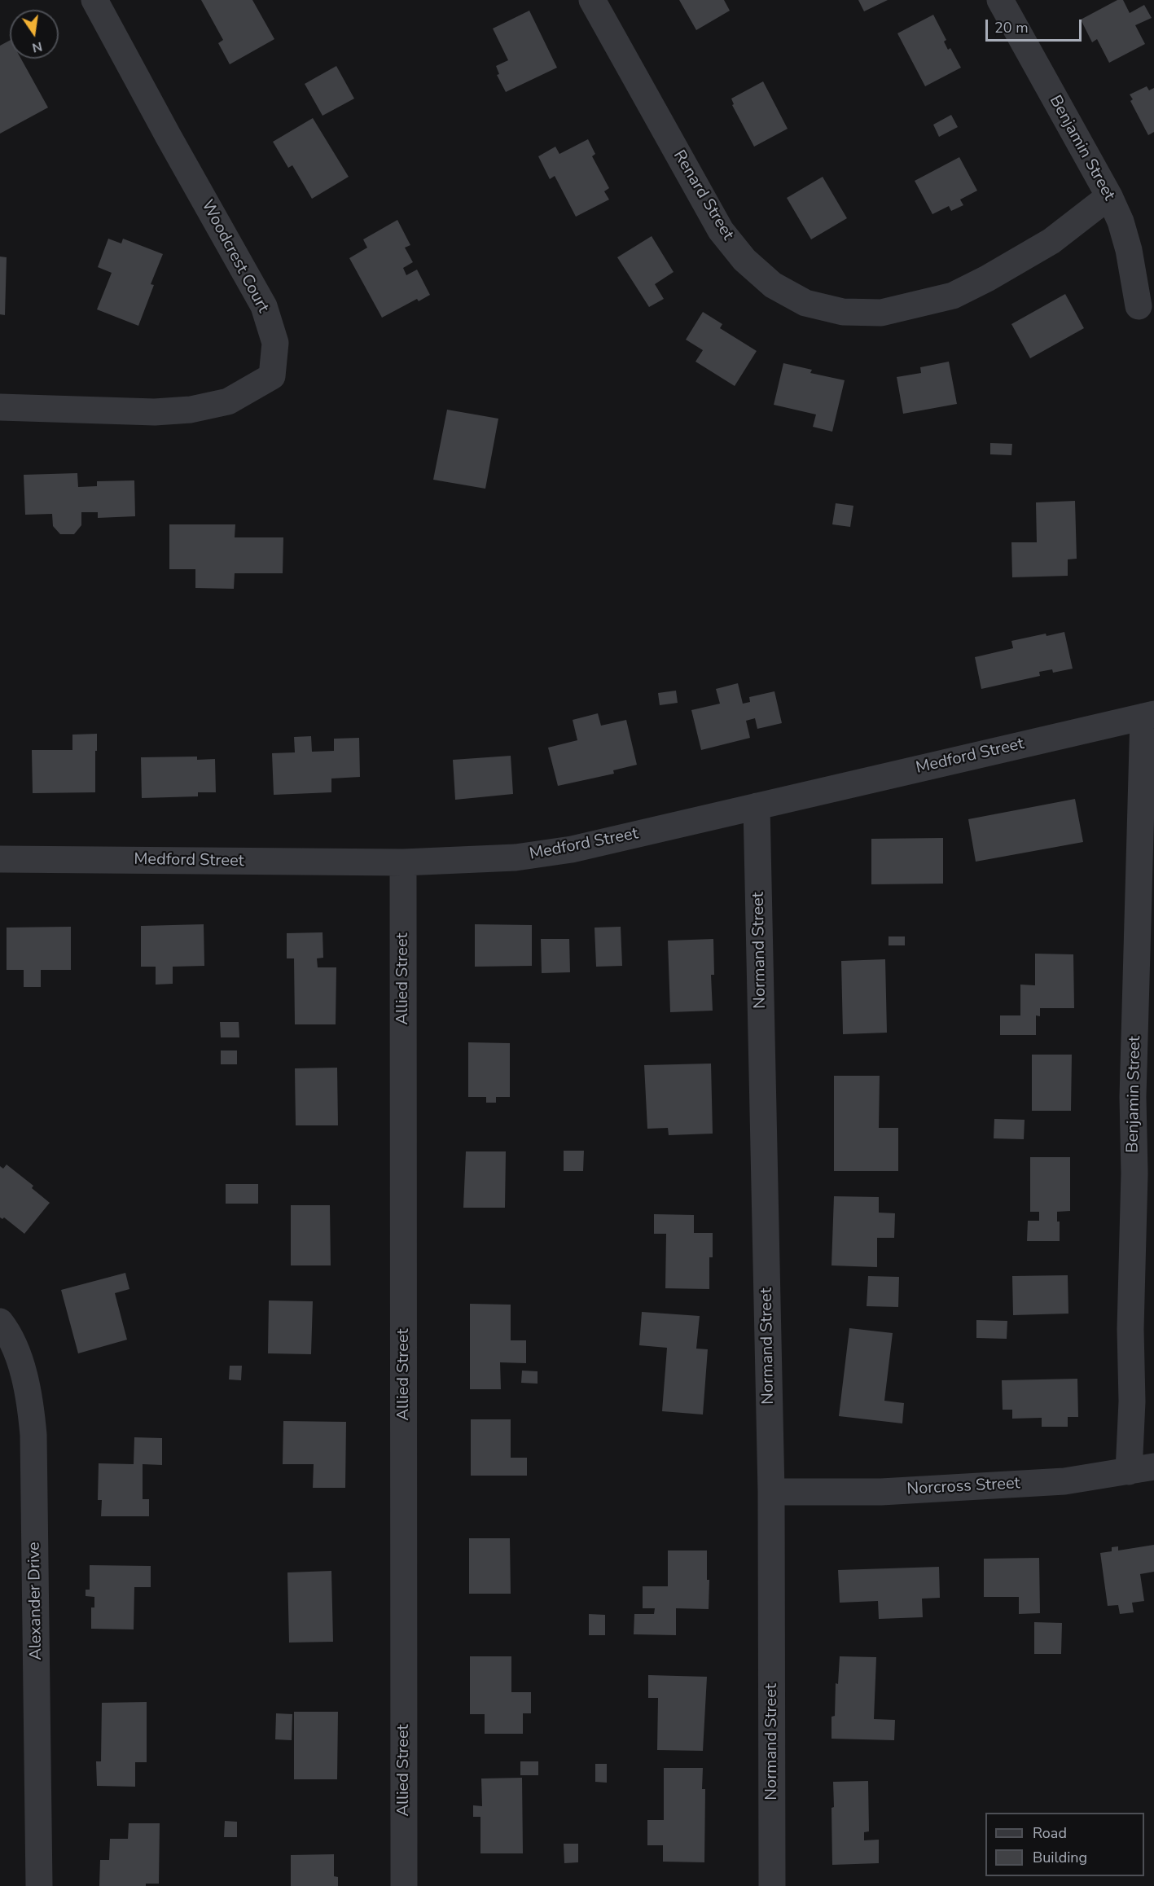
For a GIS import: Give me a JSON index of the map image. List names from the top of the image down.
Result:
{
  "streets": {
    "street": [
      "Benjamin Street",
      "Renard Street",
      "Woodcrest Court",
      "Medford Street",
      "Normand Street",
      "Allied Street",
      "Norcross Street",
      "Alexander Drive"
    ]
  },
  "crossings": [
    ["Benjamin Street", "Renard Street"],
    ["Benjamin Street", "Medford Street"],
    ["Benjamin Street", "Norcross Street"],
    ["Medford Street", "Normand Street"],
    ["Medford Street", "Allied Street"],
    ["Normand Street", "Norcross Street"]
  ],
  "legend": ["Road", "Building"],
  "scale_bar": "20 m",
  "north": "bottom"
}
